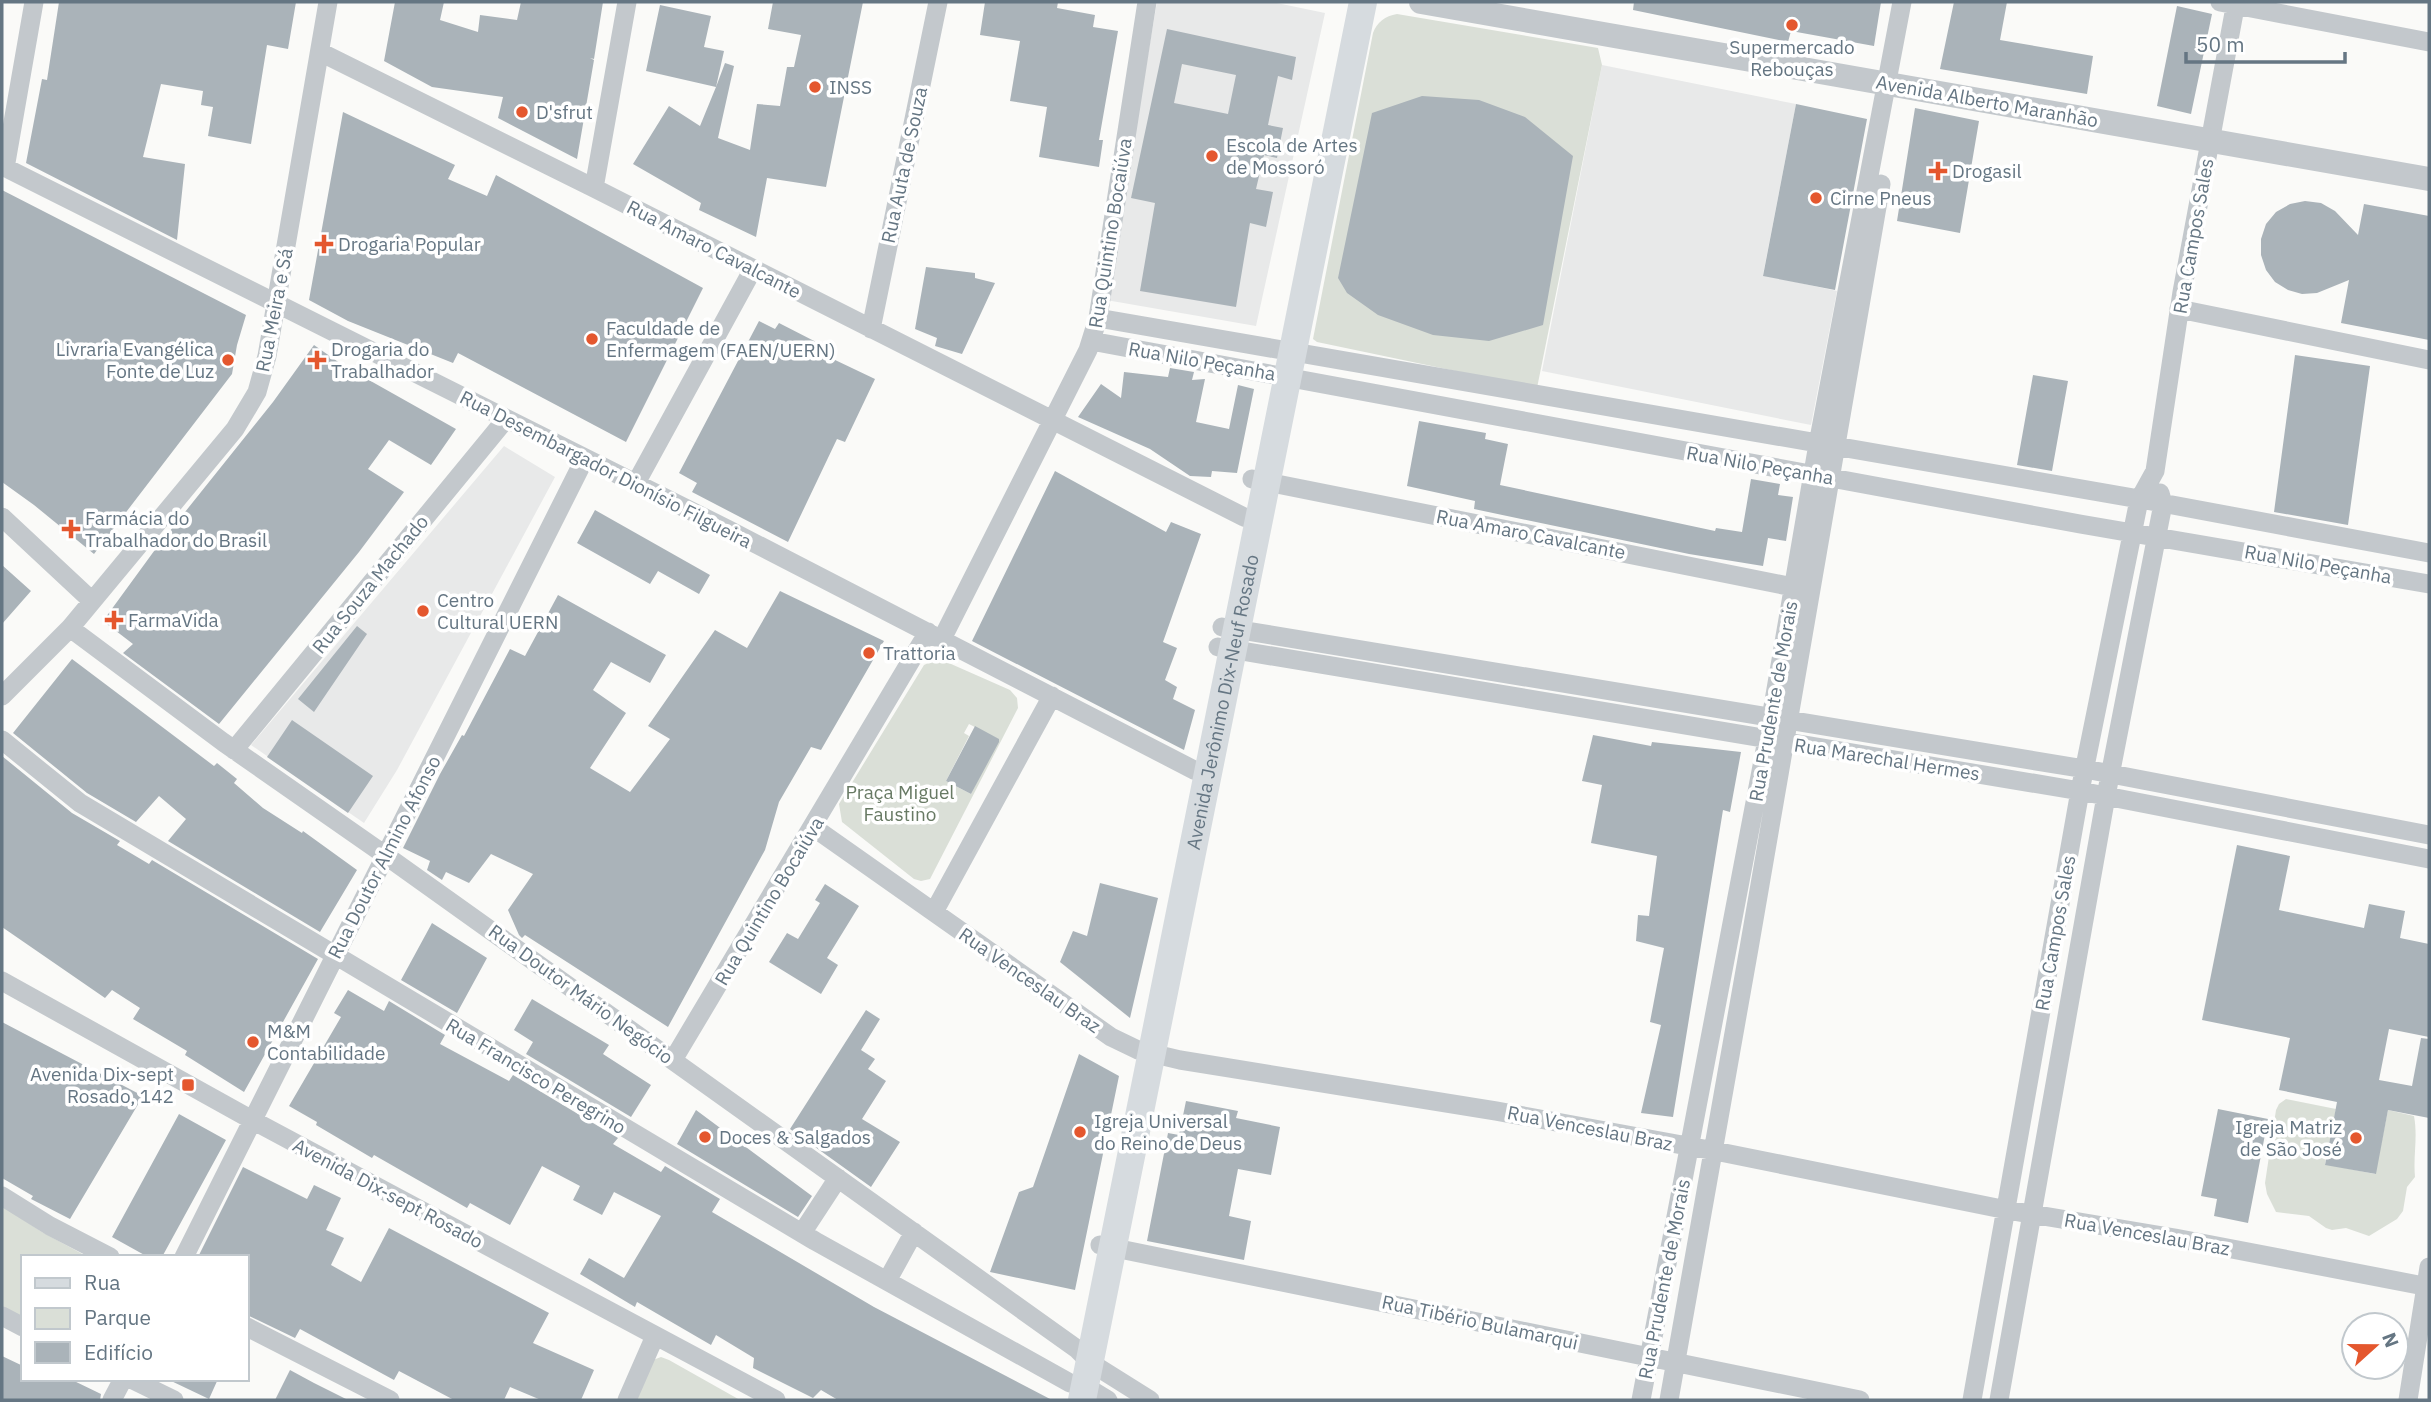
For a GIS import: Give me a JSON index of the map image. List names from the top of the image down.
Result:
{
  "streets": {
    "main road": ["Avenida Jerônimo Dix-Neuf Rosado"],
    "street": [
      "Avenida Alberto Maranhão",
      "Rua Auta de Souza",
      "Rua Quintino Bocaiúva",
      "Rua Campos Sales",
      "Rua Amaro Cavalcante",
      "Rua Meira e Sá",
      "Rua Nilo Peçanha",
      "Rua Desembargador Dionísio Filgueira",
      "Rua Souza Machado",
      "Rua Prudente de Morais",
      "Rua Marechal Hermes",
      "Rua Doutor Almino Afonso",
      "Rua Venceslau Braz",
      "Rua Doutor Mário Negócio",
      "Rua Francisco Peregrino",
      "Avenida Dix-sept Rosado",
      "Rua Tibério Bulamarqui"
    ]
  },
  "crossings": [
    ["Avenida Alberto Maranhão", "Rua Campos Sales"],
    ["Avenida Alberto Maranhão", "Rua Prudente de Morais"],
    ["Rua Auta de Souza", "Rua Amaro Cavalcante"],
    ["Rua Quintino Bocaiúva", "Rua Amaro Cavalcante"],
    ["Rua Quintino Bocaiúva", "Rua Nilo Peçanha"],
    ["Rua Quintino Bocaiúva", "Rua Desembargador Dionísio Filgueira"],
    ["Rua Quintino Bocaiúva", "Rua Venceslau Braz"],
    ["Rua Quintino Bocaiúva", "Rua Doutor Mário Negócio"],
    ["Rua Campos Sales", "Rua Nilo Peçanha"],
    ["Rua Campos Sales", "Rua Marechal Hermes"],
    ["Rua Campos Sales", "Rua Venceslau Braz"],
    ["Rua Amaro Cavalcante", "Rua Meira e Sá"],
    ["Rua Amaro Cavalcante", "Avenida Jerônimo Dix-Neuf Rosado"],
    ["Rua Amaro Cavalcante", "Rua Prudente de Morais"],
    ["Rua Meira e Sá", "Rua Desembargador Dionísio Filgueira"],
    ["Rua Meira e Sá", "Rua Doutor Mário Negócio"],
    ["Rua Nilo Peçanha", "Avenida Jerônimo Dix-Neuf Rosado"],
    ["Rua Nilo Peçanha", "Rua Prudente de Morais"],
    ["Rua Desembargador Dionísio Filgueira", "Rua Souza Machado"],
    ["Rua Desembargador Dionísio Filgueira", "Avenida Jerônimo Dix-Neuf Rosado"],
    ["Rua Desembargador Dionísio Filgueira", "Rua Doutor Almino Afonso"],
    ["Rua Souza Machado", "Rua Doutor Mário Negócio"],
    ["Avenida Jerônimo Dix-Neuf Rosado", "Rua Marechal Hermes"],
    ["Avenida Jerônimo Dix-Neuf Rosado", "Rua Venceslau Braz"],
    ["Avenida Jerônimo Dix-Neuf Rosado", "Rua Doutor Mário Negócio"],
    ["Avenida Jerônimo Dix-Neuf Rosado", "Rua Francisco Peregrino"],
    ["Avenida Jerônimo Dix-Neuf Rosado", "Rua Tibério Bulamarqui"],
    ["Rua Prudente de Morais", "Rua Marechal Hermes"],
    ["Rua Prudente de Morais", "Rua Venceslau Braz"],
    ["Rua Prudente de Morais", "Rua Tibério Bulamarqui"],
    ["Rua Doutor Almino Afonso", "Rua Doutor Mário Negócio"],
    ["Rua Doutor Almino Afonso", "Rua Francisco Peregrino"],
    ["Rua Doutor Almino Afonso", "Avenida Dix-sept Rosado"],
    ["Rua Doutor Mário Negócio", "Rua Francisco Peregrino"]
  ],
  "parks": ["Praça Miguel Faustino"],
  "places": {
    "other": [
      "Supermercado Rebouças",
      "INSS",
      "D'sfrut",
      "Escola de Artes de Mossoró",
      "Cirne Pneus",
      "Faculdade de Enfermagem (FAEN/UERN)",
      "Livraria Evangélica Fonte de Luz",
      "Centro Cultural UERN",
      "Trattoria",
      "M&M Contabilidade",
      "Igreja Universal do Reino de Deus",
      "Doces & Salgados",
      "Igreja Matriz de São José"
    ],
    "health": [
      "Drogasil",
      "Drogaria Popular",
      "Drogaria do Trabalhador",
      "Farmácia do Trabalhador do Brasil",
      "FarmaVida"
    ],
    "transit": ["Avenida Dix-sept Rosado, 142"]
  },
  "legend": ["Rua", "Parque", "Edifício"],
  "scale_bar": "50 m",
  "north": "right"
}
